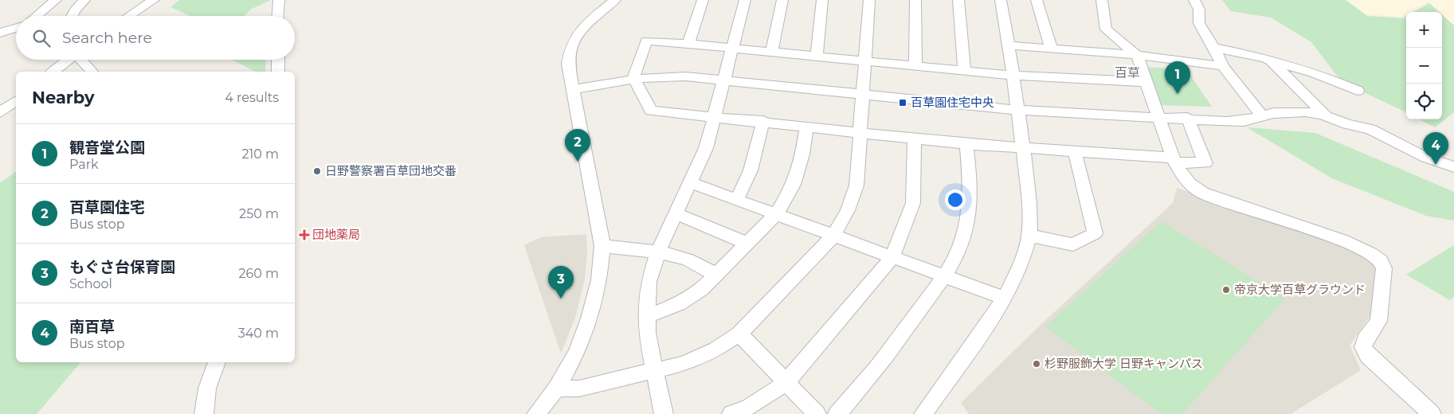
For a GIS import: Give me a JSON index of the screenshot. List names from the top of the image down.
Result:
{
  "districts": ["百草"],
  "places": {
    "transit": ["百草園住宅中央"],
    "other": ["日野警察署百草団地交番", "帝京大学百草グラウンド", "杉野服飾大学 日野キャンパス"],
    "health": ["団地薬局"]
  },
  "page": {
    "map_buttons": ["+", "−"],
    "search": "Search here",
    "pins": [
      "1",
      "2",
      "4",
      "3"
    ],
    "heading": ["Nearby", "4 results"],
    "list": [
      {
        "mark": "1",
        "name": "観音堂公園",
        "note": "Park",
        "value": "210 m"
      },
      {
        "mark": "2",
        "name": "百草園住宅",
        "note": "Bus stop",
        "value": "250 m"
      },
      {
        "mark": "3",
        "name": "もぐさ台保育園",
        "note": "School",
        "value": "260 m"
      },
      {
        "mark": "4",
        "name": "南百草",
        "note": "Bus stop",
        "value": "340 m"
      }
    ]
  }
}
